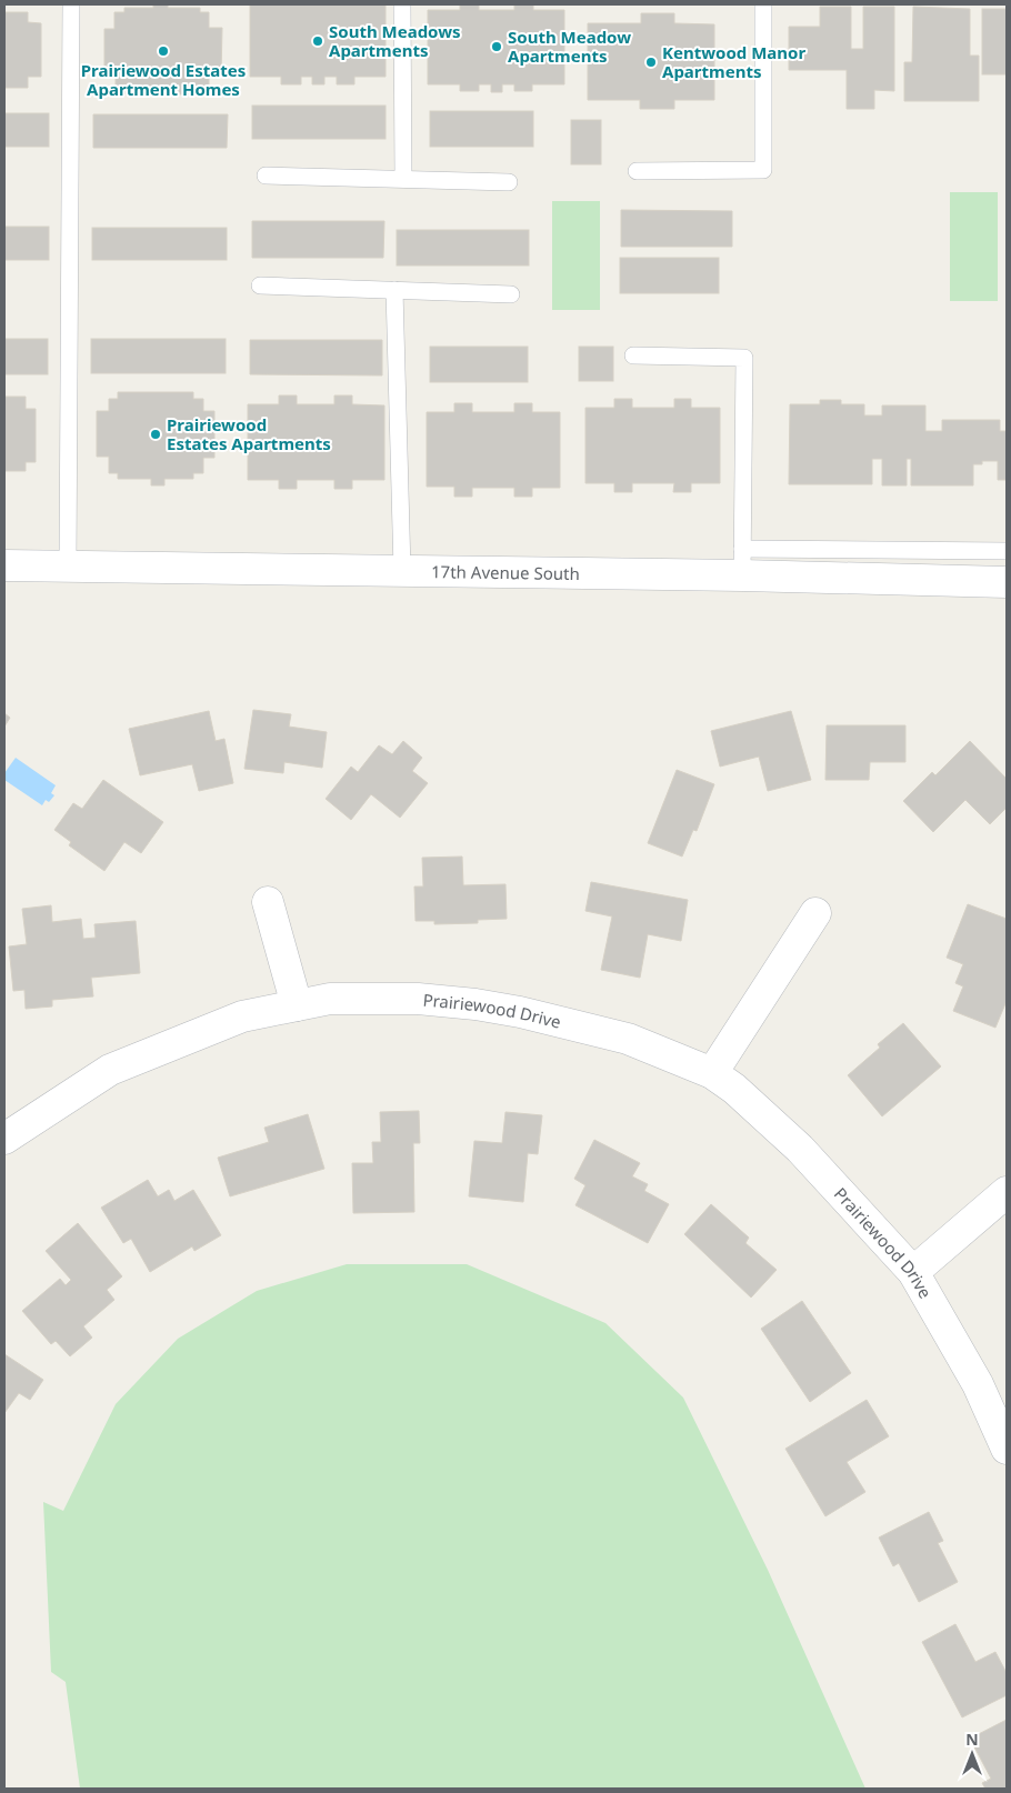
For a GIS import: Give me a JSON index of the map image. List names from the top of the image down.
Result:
{
  "streets": {
    "street": ["17th Avenue South", "Prairiewood Drive"]
  },
  "places": [
    "South Meadows Apartments",
    "South Meadow Apartments",
    "Prairiewood Estates Apartment Homes",
    "Kentwood Manor Apartments",
    "Prairiewood Estates Apartments"
  ],
  "north": "top"
}
